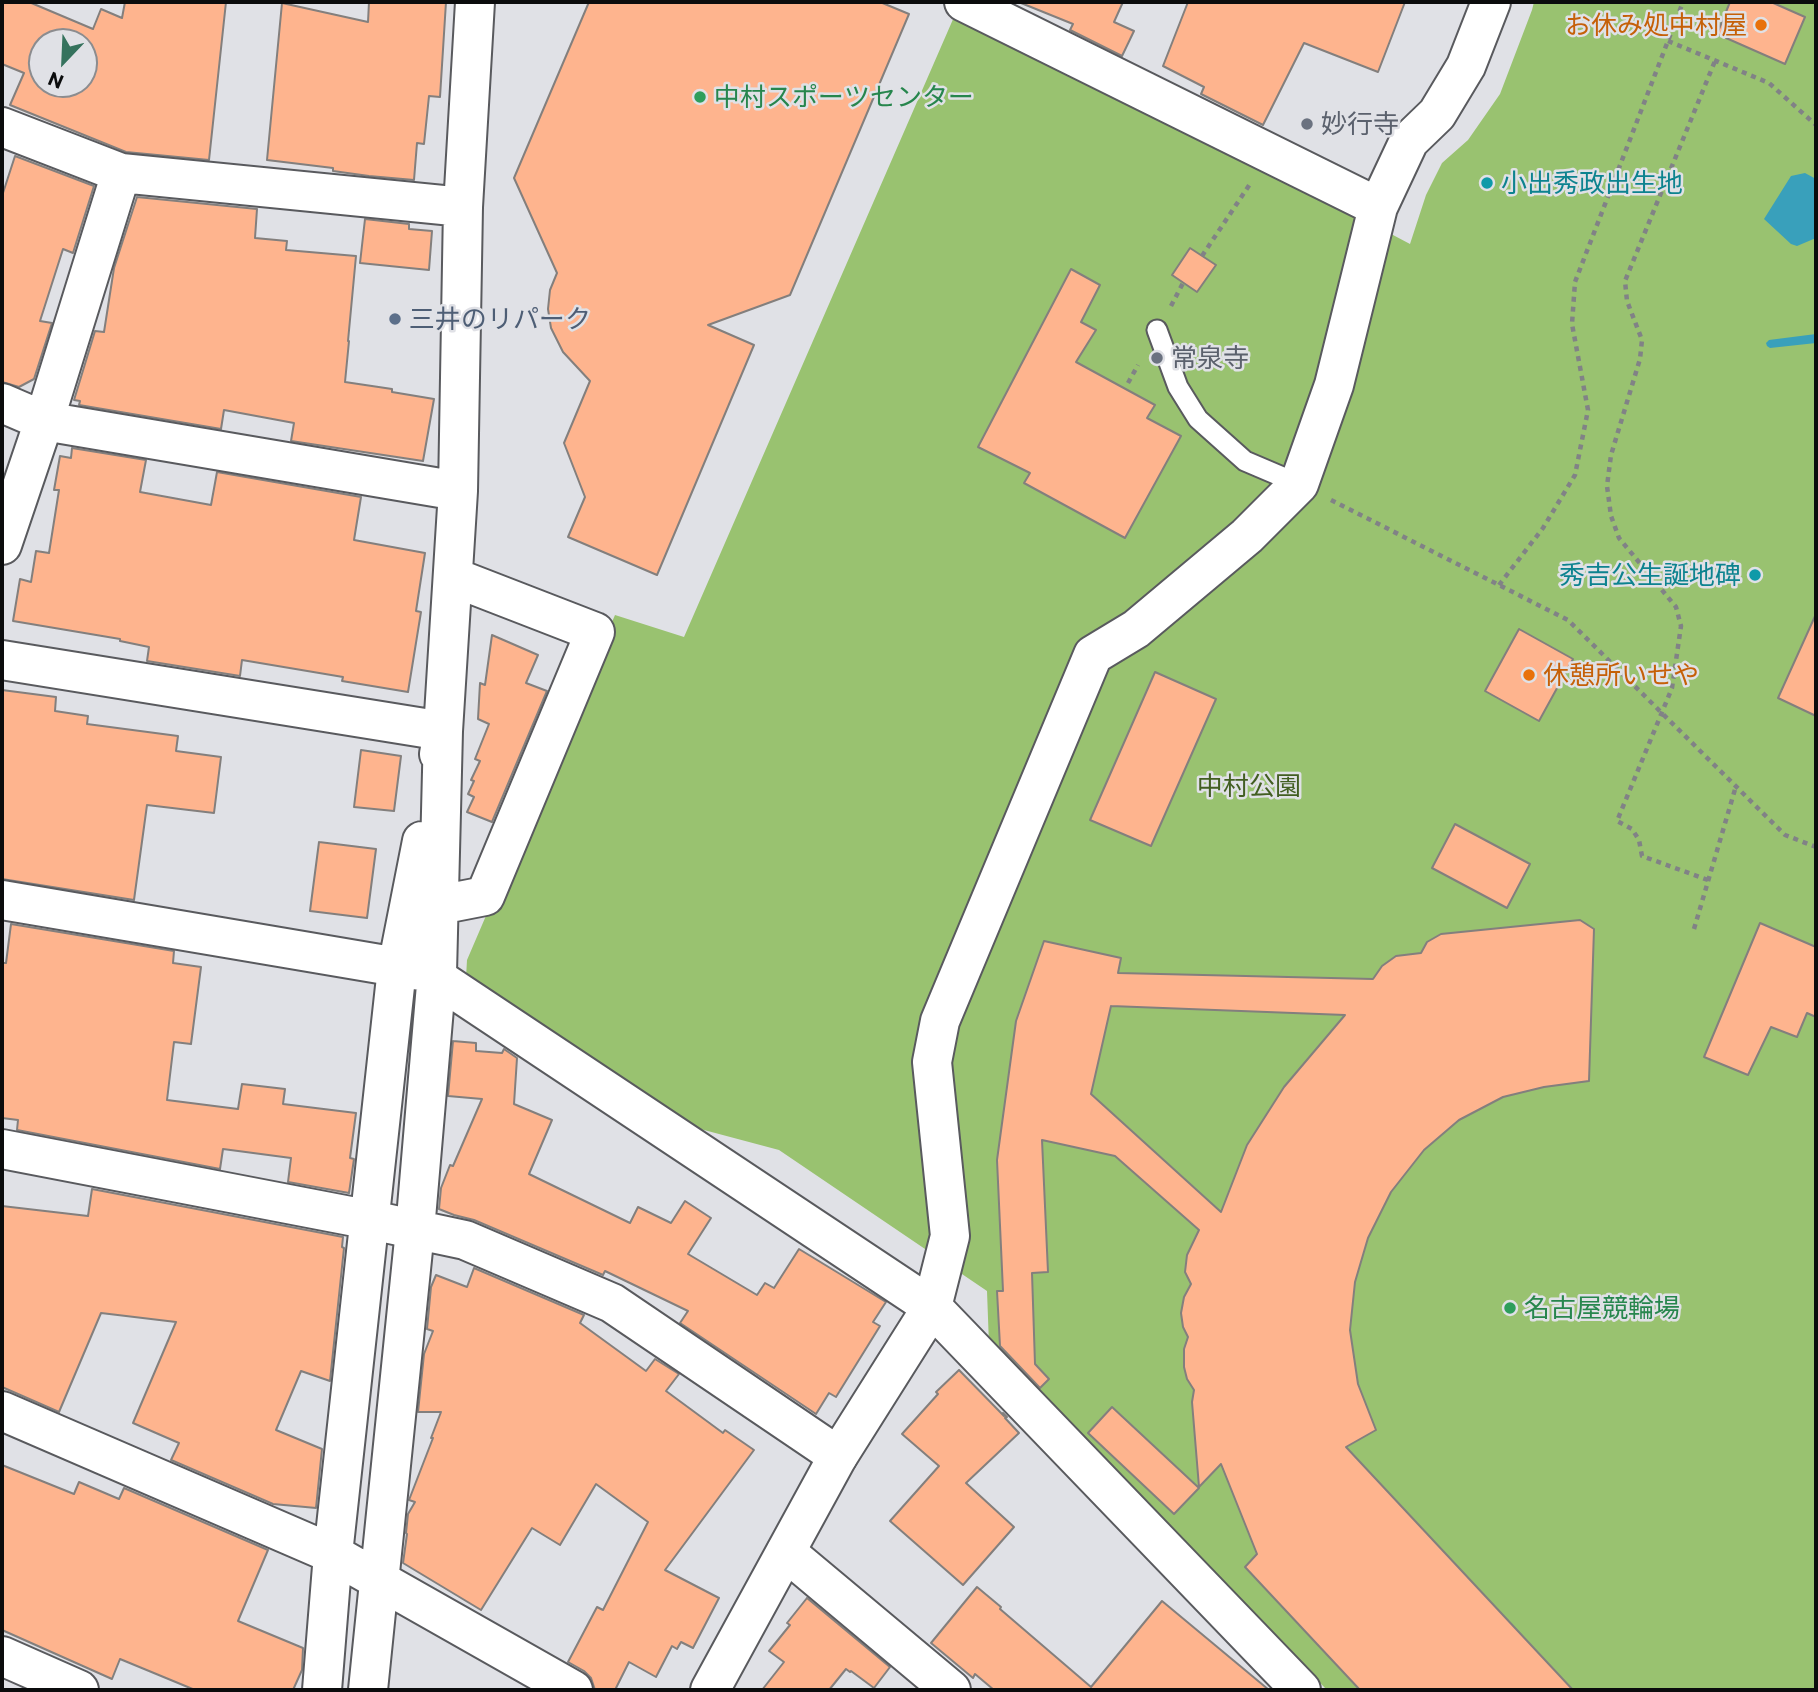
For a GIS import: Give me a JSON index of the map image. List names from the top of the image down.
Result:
{
  "parks": ["中村公園"],
  "places": [
    "お休み処中村屋",
    "中村スポーツセンター",
    "妙行寺",
    "小出秀政出生地",
    "三井のリパーク",
    "常泉寺",
    "秀吉公生誕地碑",
    "休憩所いせや",
    "名古屋競輪場"
  ],
  "north": "bottom left"
}
